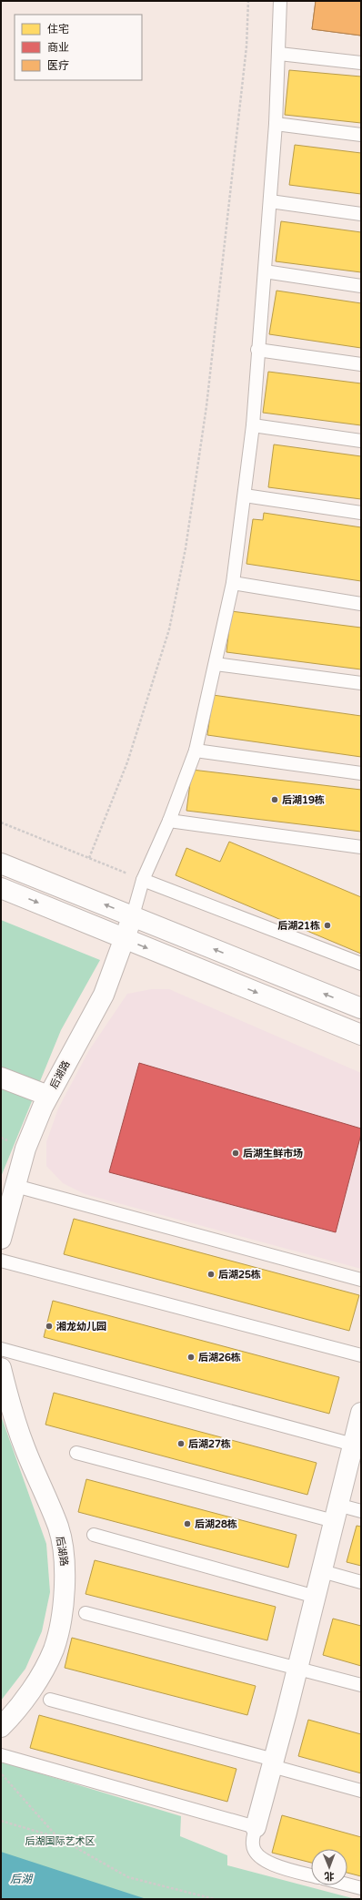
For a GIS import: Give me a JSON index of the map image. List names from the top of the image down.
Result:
{
  "streets": {
    "street": ["后湖路"]
  },
  "water": ["后湖"],
  "parks": ["后湖国际艺术区"],
  "places": [
    "后湖19栋",
    "后湖21栋",
    "后湖生鲜市场",
    "后湖25栋",
    "湘龙幼儿园",
    "后湖26栋",
    "后湖27栋",
    "后湖28栋"
  ],
  "legend": ["住宅", "商业", "医疗"],
  "north": "bottom"
}
